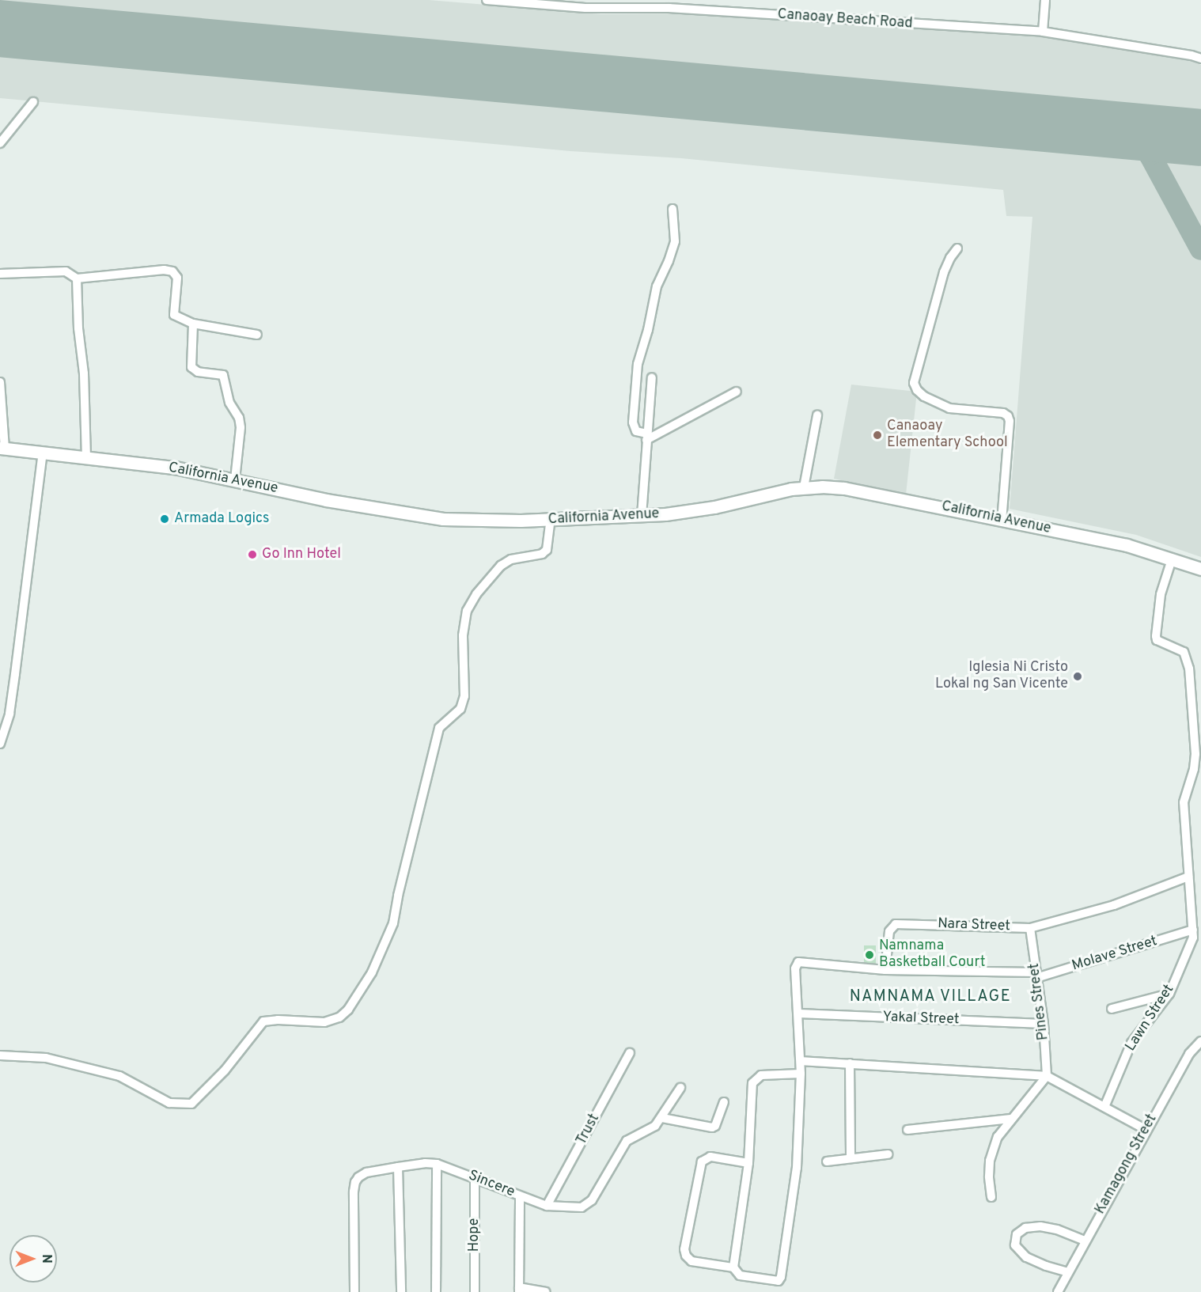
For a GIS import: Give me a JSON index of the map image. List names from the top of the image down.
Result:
{
  "streets": {
    "street": [
      "Canaoay Beach Road",
      "California Avenue",
      "Nara Street",
      "Molave Street",
      "Pines Street",
      "Lawn Street",
      "Yakal Street",
      "Trust",
      "Kamagong Street",
      "Sincere",
      "Hope"
    ]
  },
  "crossings": [
    ["Nara Street", "Molave Street"],
    ["Nara Street", "Pines Street"],
    ["Molave Street", "Pines Street"],
    ["Molave Street", "Lawn Street"],
    ["Pines Street", "Yakal Street"],
    ["Trust", "Sincere"],
    ["Sincere", "Hope"]
  ],
  "districts": ["NAMNAMA VILLAGE"],
  "places": [
    "Canaoay Elementary School",
    "Armada Logics",
    "Go Inn Hotel",
    "Iglesia Ni Cristo Lokal ng San Vicente",
    "Namnama Basketball Court"
  ],
  "north": "right"
}
